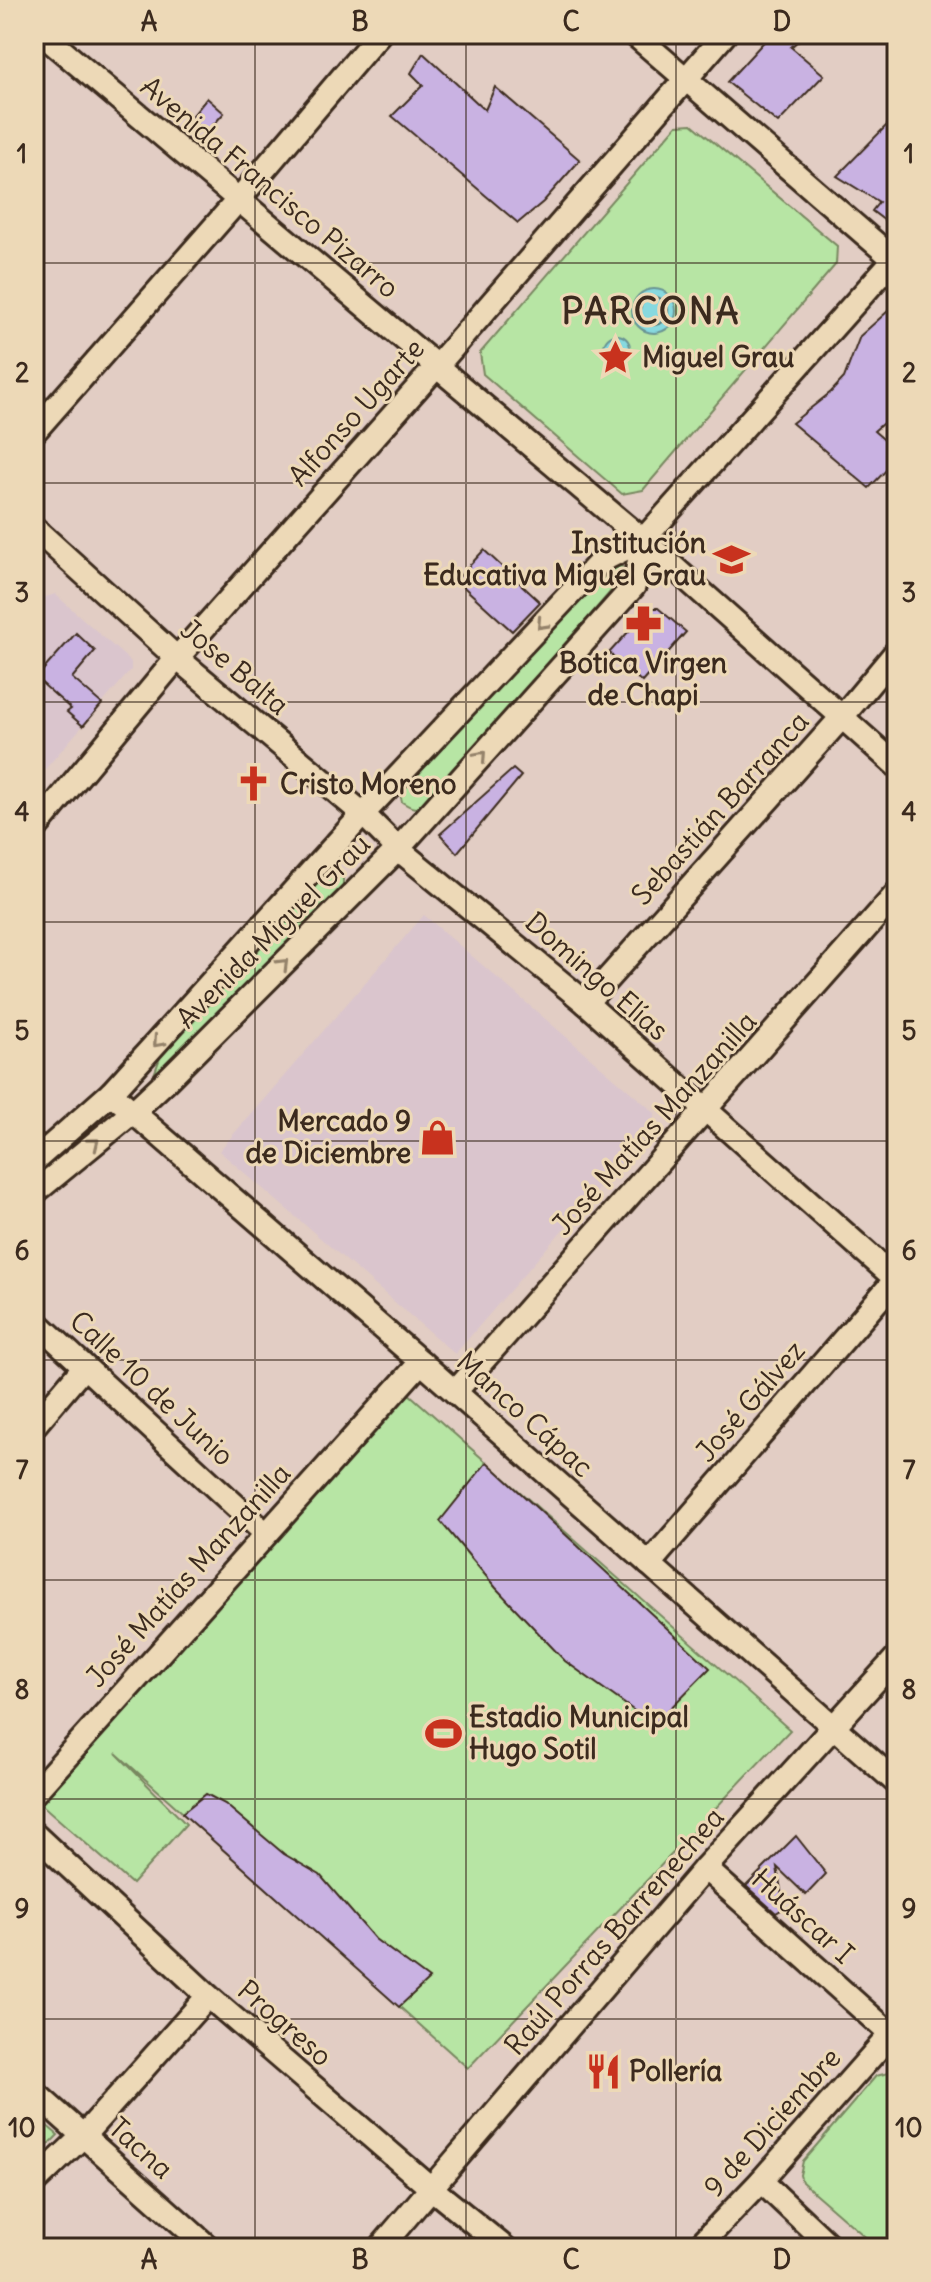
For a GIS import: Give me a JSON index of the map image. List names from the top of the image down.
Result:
{
  "streets": {
    "street": [
      "Avenida Francisco Pizarro",
      "Alfonso Ugarte",
      "Jose Balta",
      "Sebastián Barranca",
      "Avenida Miguel Grau",
      "Domingo Elías",
      "José Matías Manzanilla",
      "Calle 10 de Junio",
      "José Gálvez",
      "Manco Cápac",
      "Huáscar I",
      "Raúl Porras Barrenechea",
      "Progreso",
      "9 de Diciembre",
      "Tacna"
    ]
  },
  "crossings": [
    ["Avenida Francisco Pizarro", "Alfonso Ugarte"],
    ["Avenida Francisco Pizarro", "Sebastián Barranca"],
    ["Avenida Francisco Pizarro", "Avenida Miguel Grau"],
    ["Alfonso Ugarte", "Jose Balta"],
    ["Jose Balta", "Avenida Miguel Grau"],
    ["Jose Balta", "Domingo Elías"],
    ["Sebastián Barranca", "Domingo Elías"],
    ["Avenida Miguel Grau", "Domingo Elías"],
    ["Avenida Miguel Grau", "Manco Cápac"],
    ["Domingo Elías", "José Matías Manzanilla"],
    ["Domingo Elías", "José Gálvez"],
    ["José Matías Manzanilla", "Calle 10 de Junio"],
    ["José Matías Manzanilla", "Manco Cápac"],
    ["José Gálvez", "Manco Cápac"],
    ["Manco Cápac", "Raúl Porras Barrenechea"],
    ["Huáscar I", "Raúl Porras Barrenechea"],
    ["Huáscar I", "9 de Diciembre"],
    ["Raúl Porras Barrenechea", "Progreso"]
  ],
  "districts": ["PARCONA"],
  "places": {
    "place": ["Miguel Grau"],
    "school or university": ["Institución Educativa Miguel Grau"],
    "pharmacy": ["Botica Virgen de Chapi"],
    "church": ["Cristo Moreno"],
    "shop": ["Mercado 9 de Diciembre"],
    "sports": ["Estadio Municipal Hugo Sotil"],
    "restaurant": ["Pollería"]
  },
  "grid": {
    "columns": [
      "A",
      "B",
      "C",
      "D"
    ],
    "rows": [
      "1",
      "2",
      "3",
      "4",
      "5",
      "6",
      "7",
      "8",
      "9",
      "10"
    ]
  }
}
